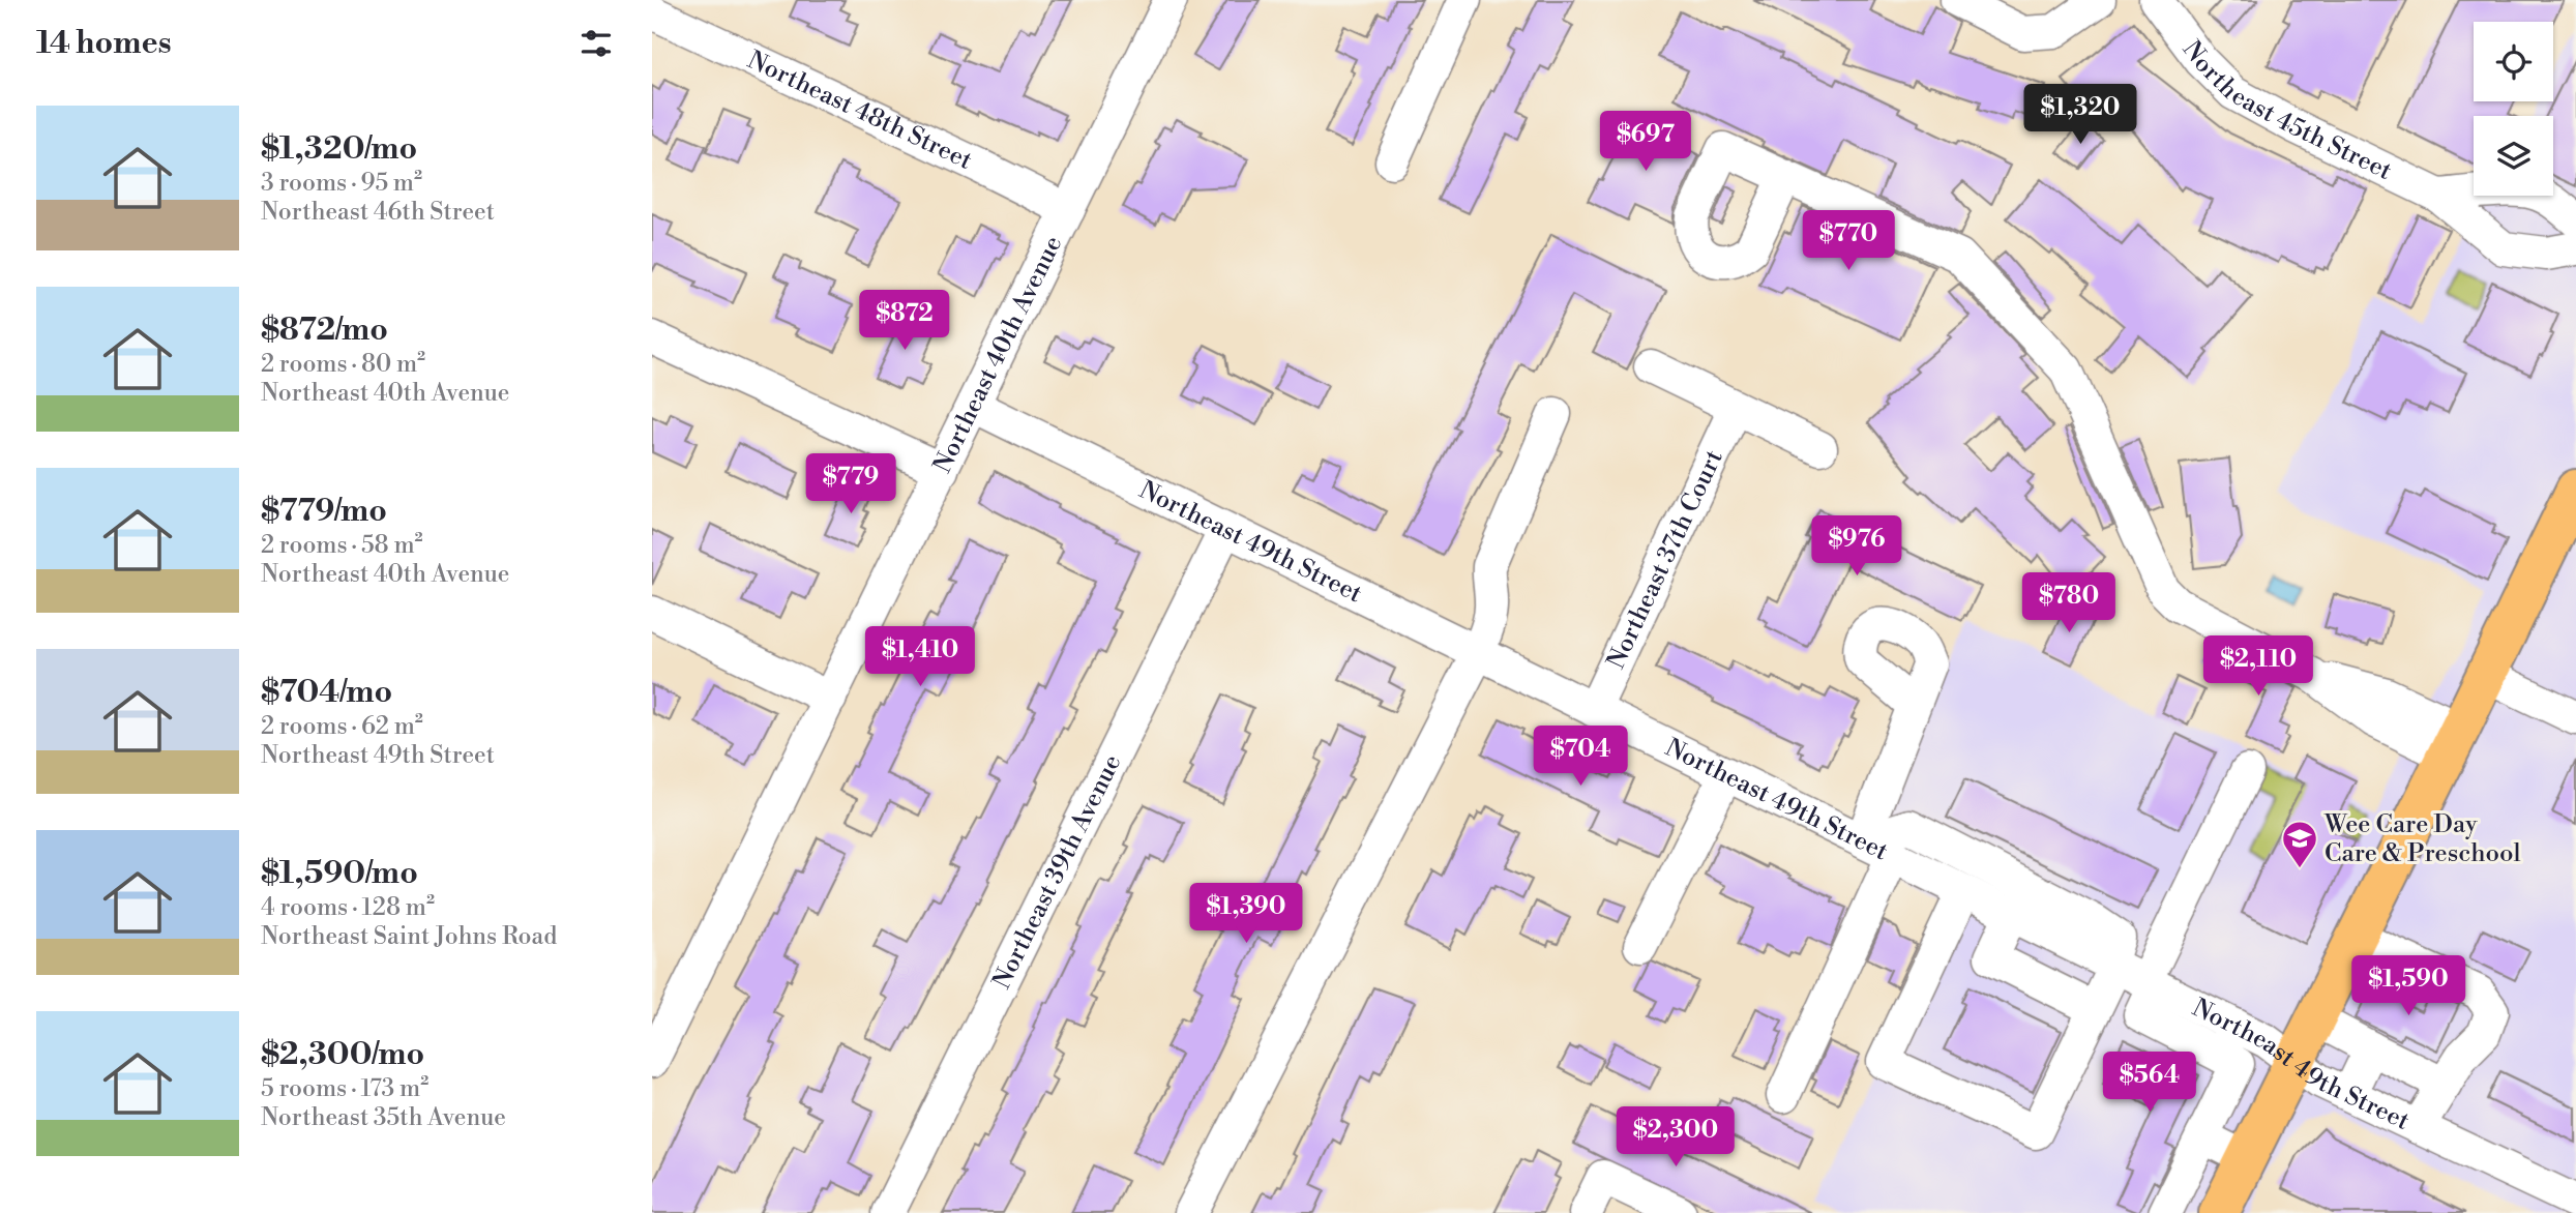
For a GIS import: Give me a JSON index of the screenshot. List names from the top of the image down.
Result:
{
  "streets": {
    "street": [
      "Northeast 45th Street",
      "Northeast 48th Street",
      "Northeast 40th Avenue",
      "Northeast 49th Street",
      "Northeast 37th Court",
      "Northeast 39th Avenue"
    ]
  },
  "crossings": [
    ["Northeast 48th Street", "Northeast 40th Avenue"],
    ["Northeast 40th Avenue", "Northeast 49th Street"],
    ["Northeast 49th Street", "Northeast 37th Court"],
    ["Northeast 49th Street", "Northeast 39th Avenue"]
  ],
  "places": {
    "school or university": ["Wee Care Day Care & Preschool"]
  },
  "page": {
    "heading": "14 homes",
    "price": [
      "$1,320",
      "$697",
      "$770",
      "$872",
      "$779",
      "$976",
      "$780",
      "$1,410",
      "$2,110",
      "$704",
      "$1,390",
      "$1,590",
      "$564",
      "$2,300"
    ],
    "list": [
      {
        "name": "$1,320/mo",
        "note": "3 rooms · 95 m² · Northeast 46th Street"
      },
      {
        "name": "$872/mo",
        "note": "2 rooms · 80 m² · Northeast 40th Avenue"
      },
      {
        "name": "$779/mo",
        "note": "2 rooms · 58 m² · Northeast 40th Avenue"
      },
      {
        "name": "$704/mo",
        "note": "2 rooms · 62 m² · Northeast 49th Street"
      },
      {
        "name": "$1,590/mo",
        "note": "4 rooms · 128 m² · Northeast Saint Johns Road"
      },
      {
        "name": "$2,300/mo",
        "note": "5 rooms · 173 m² · Northeast 35th Avenue"
      }
    ]
  }
}
